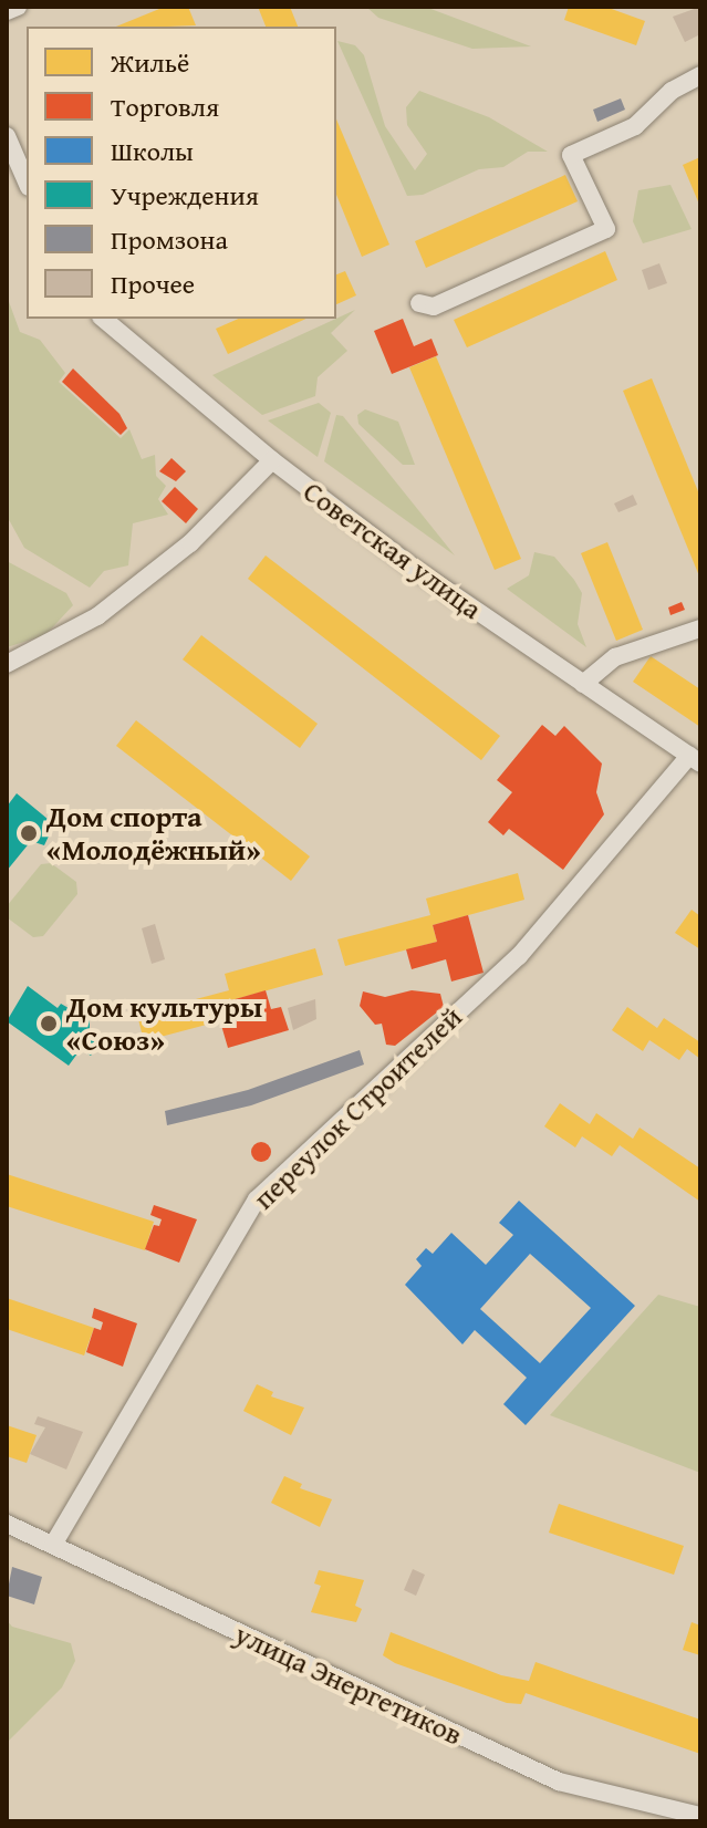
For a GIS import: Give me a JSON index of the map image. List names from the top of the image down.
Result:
{
  "streets": {
    "street": ["Советская улица", "переулок Строителей", "улица Энергетиков"]
  },
  "crossings": [
    ["Советская улица", "переулок Строителей"],
    ["переулок Строителей", "улица Энергетиков"]
  ],
  "places": ["Дом спорта «Молодёжный»", "Дом культуры «Союз»"],
  "legend": [
    "Жильё",
    "Торговля",
    "Школы",
    "Учреждения",
    "Промзона",
    "Прочее"
  ]
}
